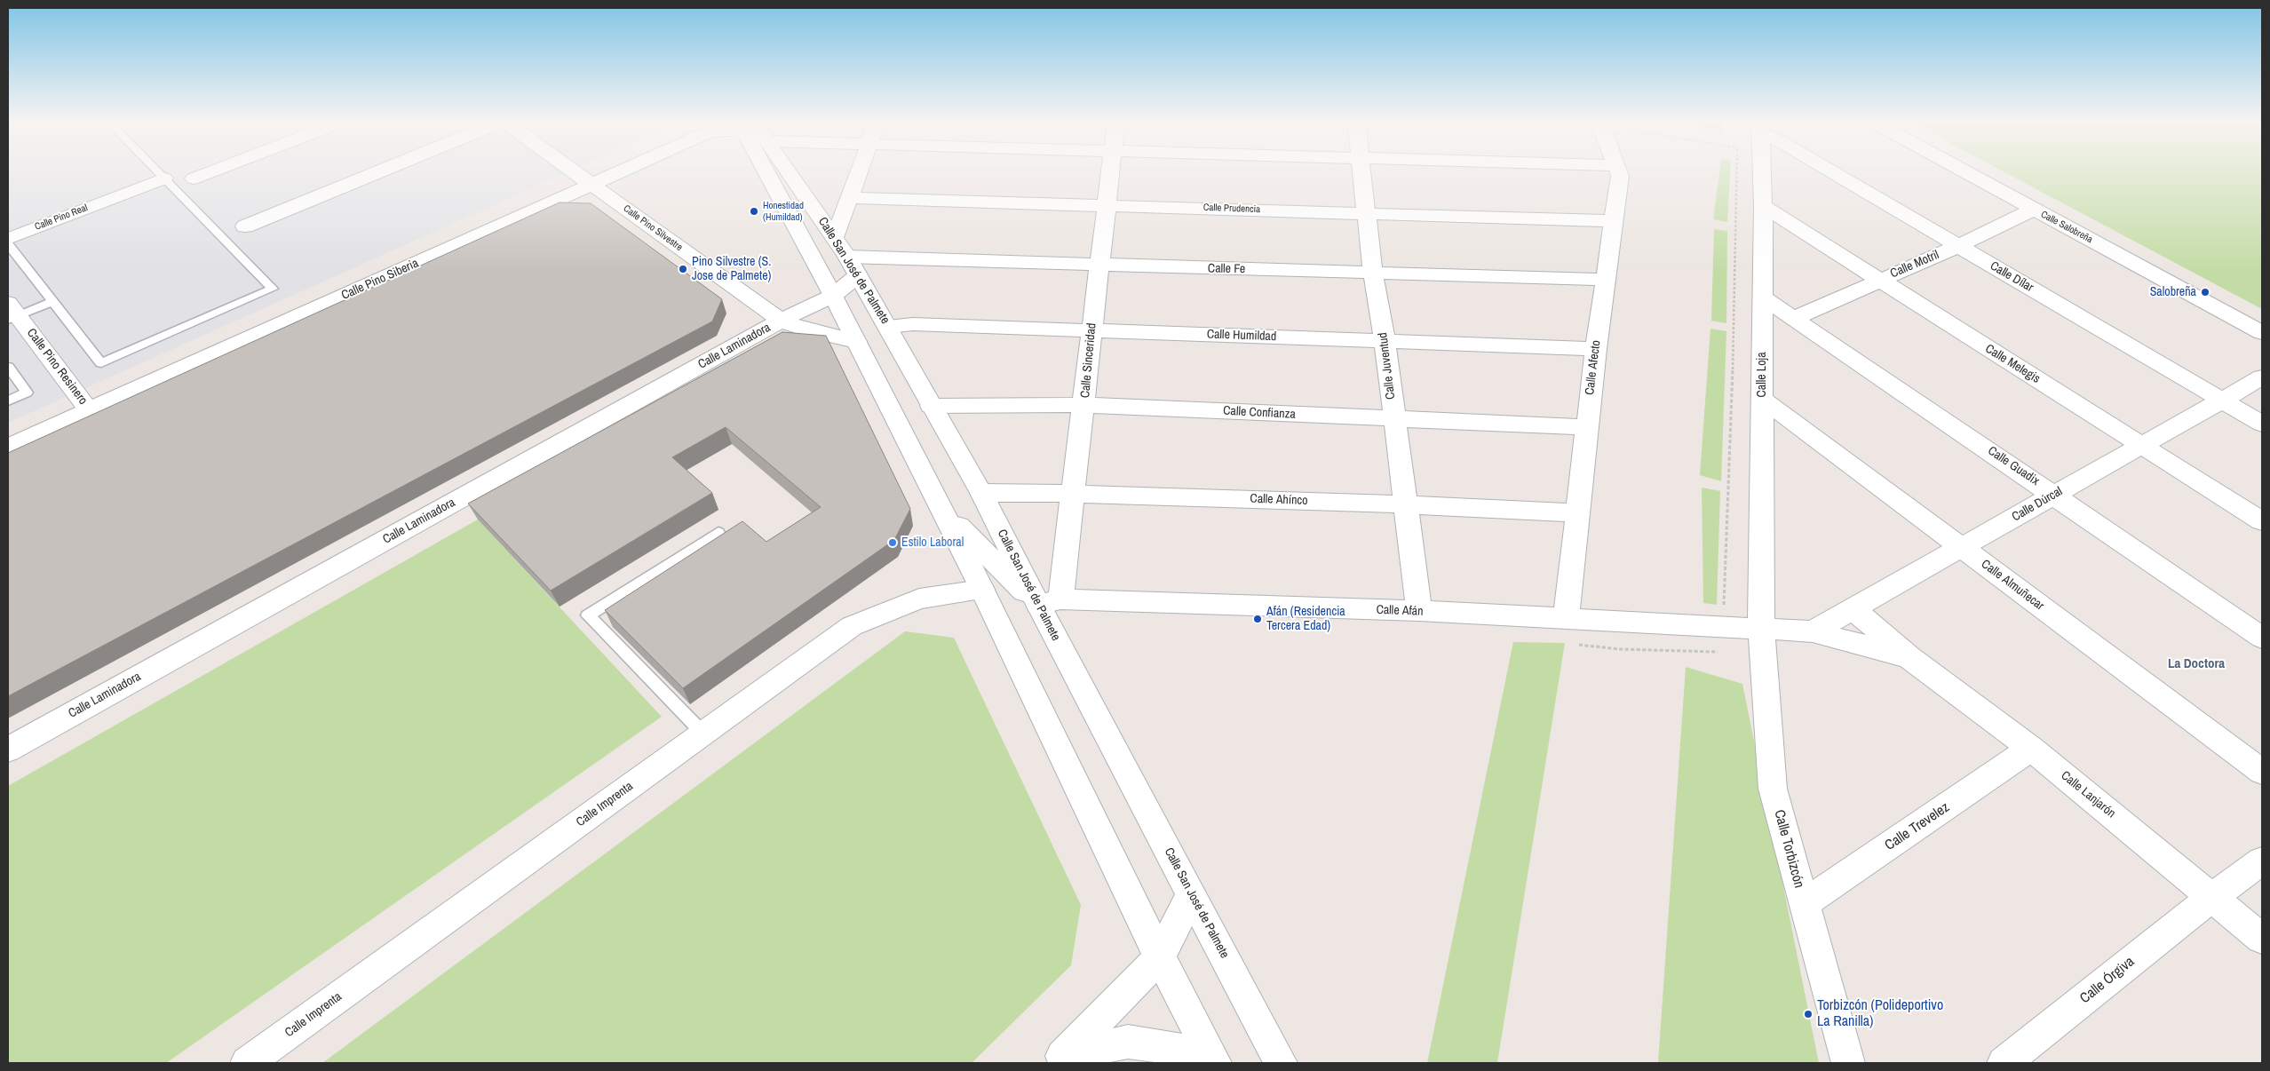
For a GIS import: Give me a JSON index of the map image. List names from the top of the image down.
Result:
{
  "streets": {
    "street": [
      "Calle Prudencia",
      "Calle Pino Real",
      "Calle Salobreña",
      "Calle Pino Silvestre",
      "Calle Motril",
      "Calle Fe",
      "Calle San José de Palmete",
      "Calle Dílar",
      "Calle Pino Siberia",
      "Calle Humildad",
      "Calle Laminadora",
      "Calle Sinceridad",
      "Calle Melegis",
      "Calle Juventud",
      "Calle Pino Resinero",
      "Calle Afecto",
      "Calle Loja",
      "Calle Confianza",
      "Calle Guadix",
      "Calle Ahínco",
      "Calle Dúrcal",
      "Calle Almuñecar",
      "Calle Afán",
      "Calle Lanjarón",
      "Calle Imprenta",
      "Calle Trevelez",
      "Calle Torbizcón",
      "Calle Órgiva"
    ]
  },
  "crossings": [
    ["Calle Prudencia", "Calle Sinceridad"],
    ["Calle Prudencia", "Calle Juventud"],
    ["Calle Prudencia", "Calle Afecto"],
    ["Calle Salobreña", "Calle Motril"],
    ["Calle Pino Silvestre", "Calle Pino Siberia"],
    ["Calle Pino Silvestre", "Calle Laminadora"],
    ["Calle Motril", "Calle Dílar"],
    ["Calle Motril", "Calle Melegis"],
    ["Calle Motril", "Calle Guadix"],
    ["Calle Fe", "Calle San José de Palmete"],
    ["Calle Fe", "Calle Sinceridad"],
    ["Calle Fe", "Calle Juventud"],
    ["Calle Fe", "Calle Afecto"],
    ["Calle San José de Palmete", "Calle Humildad"],
    ["Calle San José de Palmete", "Calle Laminadora"],
    ["Calle San José de Palmete", "Calle Sinceridad"],
    ["Calle San José de Palmete", "Calle Confianza"],
    ["Calle San José de Palmete", "Calle Ahínco"],
    ["Calle San José de Palmete", "Calle Afán"],
    ["Calle Dílar", "Calle Dúrcal"],
    ["Calle Pino Siberia", "Calle Pino Resinero"],
    ["Calle Humildad", "Calle Sinceridad"],
    ["Calle Humildad", "Calle Juventud"],
    ["Calle Humildad", "Calle Afecto"],
    ["Calle Sinceridad", "Calle Confianza"],
    ["Calle Sinceridad", "Calle Ahínco"],
    ["Calle Sinceridad", "Calle Afán"],
    ["Calle Melegis", "Calle Loja"],
    ["Calle Melegis", "Calle Dúrcal"],
    ["Calle Juventud", "Calle Confianza"],
    ["Calle Juventud", "Calle Ahínco"],
    ["Calle Juventud", "Calle Afán"],
    ["Calle Afecto", "Calle Confianza"],
    ["Calle Afecto", "Calle Ahínco"],
    ["Calle Afecto", "Calle Afán"],
    ["Calle Loja", "Calle Guadix"],
    ["Calle Loja", "Calle Almuñecar"],
    ["Calle Loja", "Calle Afán"],
    ["Calle Loja", "Calle Lanjarón"],
    ["Calle Loja", "Calle Torbizcón"],
    ["Calle Guadix", "Calle Dúrcal"],
    ["Calle Dúrcal", "Calle Almuñecar"],
    ["Calle Dúrcal", "Calle Lanjarón"],
    ["Calle Afán", "Calle Lanjarón"],
    ["Calle Afán", "Calle Imprenta"],
    ["Calle Afán", "Calle Torbizcón"],
    ["Calle Lanjarón", "Calle Trevelez"],
    ["Calle Lanjarón", "Calle Torbizcón"],
    ["Calle Lanjarón", "Calle Órgiva"],
    ["Calle Trevelez", "Calle Torbizcón"]
  ],
  "districts": ["La Doctora"],
  "places": [
    "Honestidad (Humildad)",
    "Pino Silvestre (S. Jose de Palmete)",
    "Salobreña",
    "Estilo Laboral",
    "Afán (Residencia Tercera Edad)",
    "Torbizcón (Polideportivo La Ranilla)"
  ]
}
